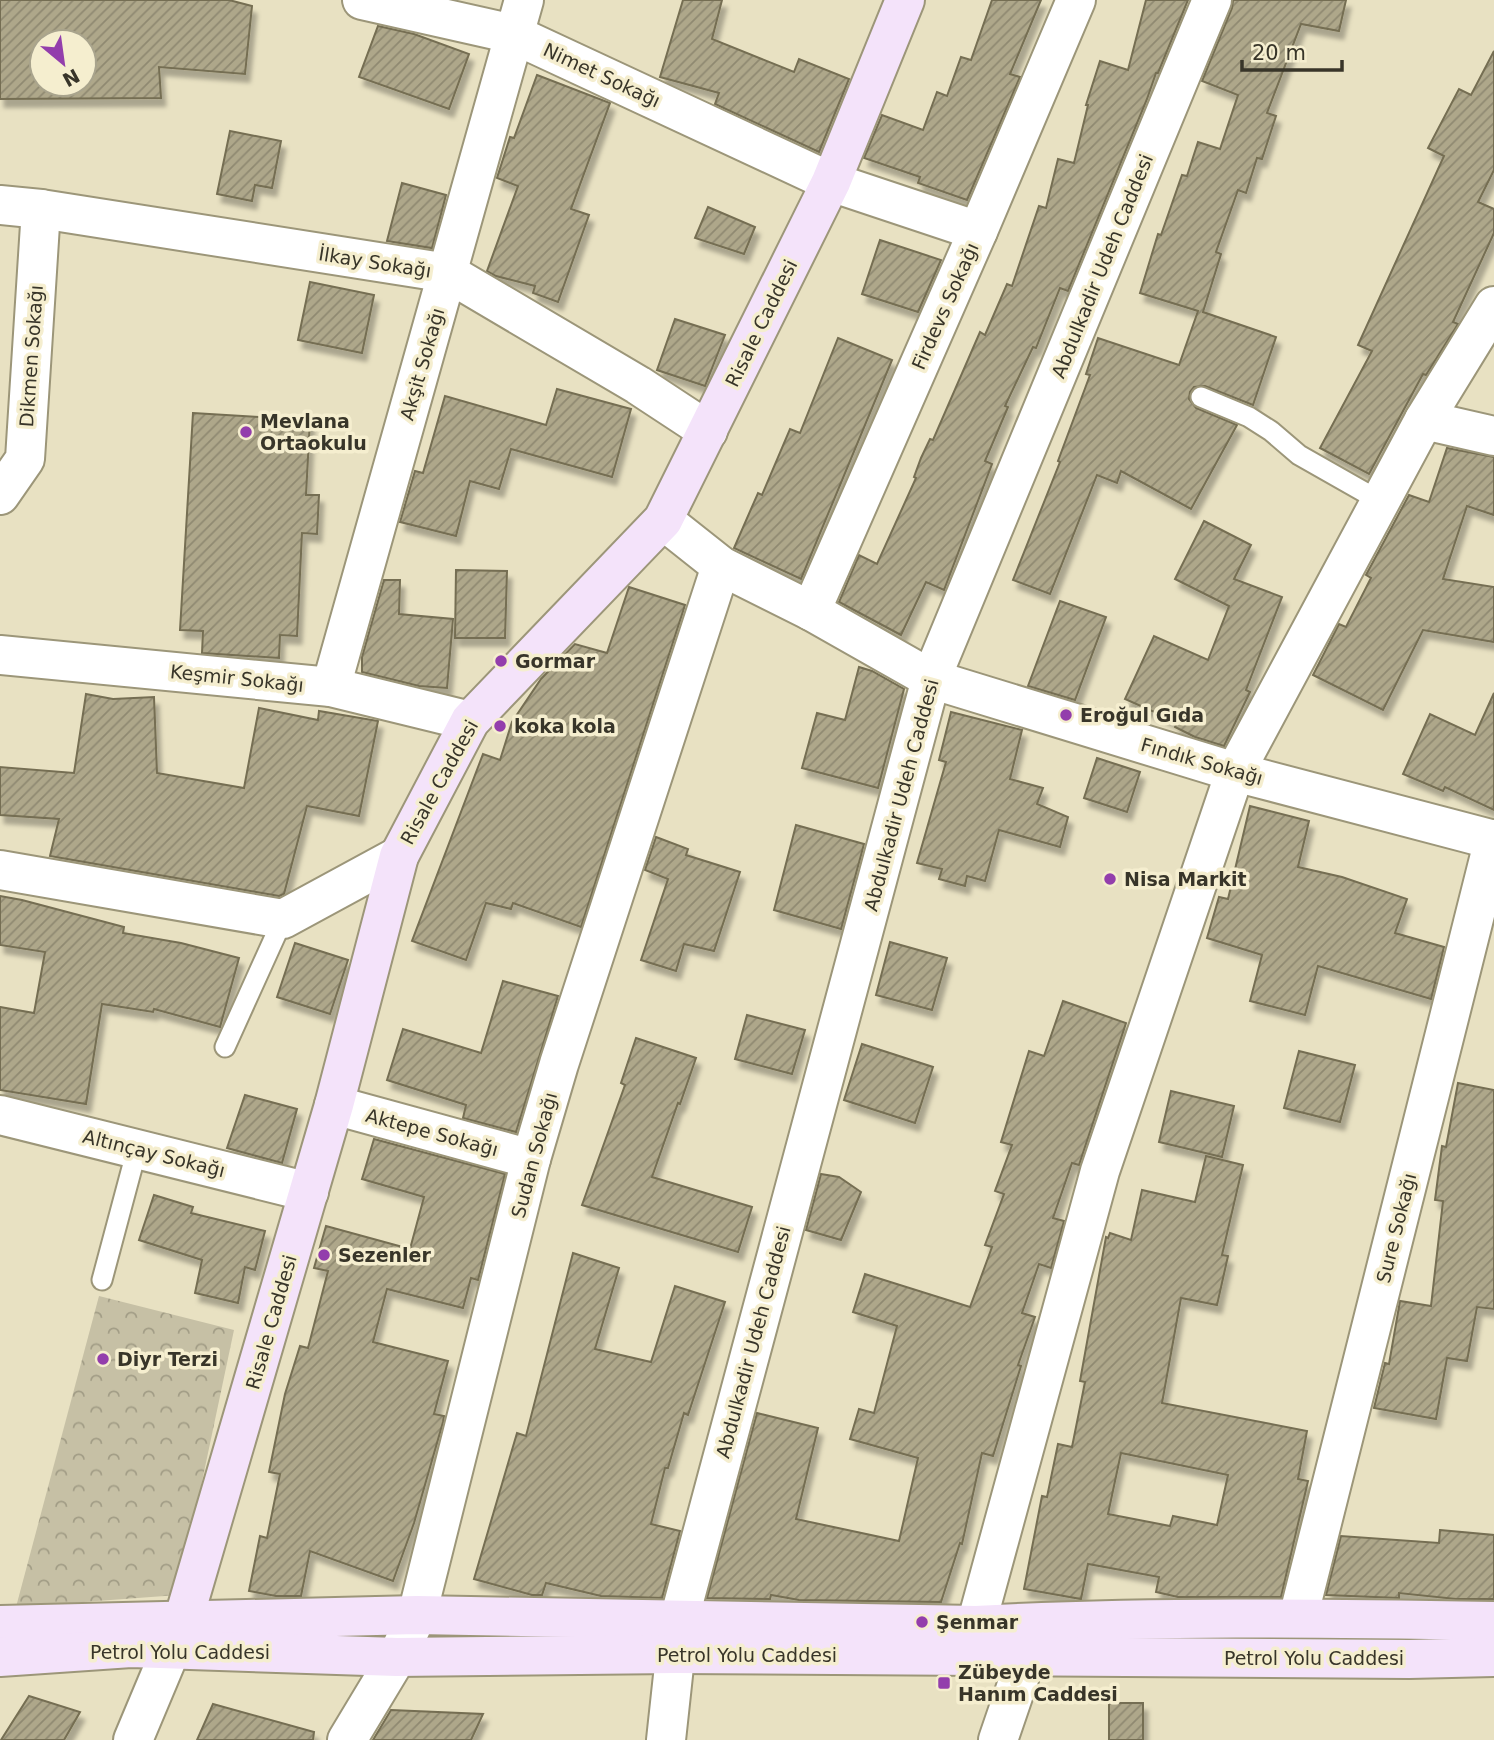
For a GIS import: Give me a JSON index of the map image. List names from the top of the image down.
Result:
{
  "streets": {
    "main road": ["Risale Caddesi", "Petrol Yolu Caddesi"],
    "street": [
      "Nimet Sokağı",
      "İlkay Sokağı",
      "Abdulkadir Udeh Caddesi",
      "Firdevs Sokağı",
      "Dikmen Sokağı",
      "Akşit Sokağı",
      "Keşmir Sokağı",
      "Fındık Sokağı",
      "Aktepe Sokağı",
      "Altınçay Sokağı",
      "Sudan Sokağı",
      "Sure Sokağı"
    ]
  },
  "crossings": [
    ["Nimet Sokağı", "Firdevs Sokağı"],
    ["Nimet Sokağı", "Risale Caddesi"],
    ["Nimet Sokağı", "Akşit Sokağı"],
    ["İlkay Sokağı", "Risale Caddesi"],
    ["İlkay Sokağı", "Dikmen Sokağı"],
    ["İlkay Sokağı", "Akşit Sokağı"],
    ["Abdulkadir Udeh Caddesi", "Fındık Sokağı"],
    ["Abdulkadir Udeh Caddesi", "Petrol Yolu Caddesi"],
    ["Firdevs Sokağı", "Fındık Sokağı"],
    ["Risale Caddesi", "Keşmir Sokağı"],
    ["Risale Caddesi", "Fındık Sokağı"],
    ["Risale Caddesi", "Aktepe Sokağı"],
    ["Risale Caddesi", "Altınçay Sokağı"],
    ["Risale Caddesi", "Petrol Yolu Caddesi"],
    ["Akşit Sokağı", "Keşmir Sokağı"],
    ["Fındık Sokağı", "Sudan Sokağı"],
    ["Fındık Sokağı", "Sure Sokağı"],
    ["Aktepe Sokağı", "Sudan Sokağı"],
    ["Sudan Sokağı", "Petrol Yolu Caddesi"],
    ["Sure Sokağı", "Petrol Yolu Caddesi"]
  ],
  "places": {
    "other": [
      "Mevlana Ortaokulu",
      "Gormar",
      "Eroğul Gıda",
      "koka kola",
      "Nisa Markit",
      "Sezenler",
      "Diyr Terzi",
      "Şenmar"
    ],
    "transit": ["Zübeyde Hanım Caddesi"]
  },
  "scale_bar": "20 m",
  "north": "bottom right"
}
